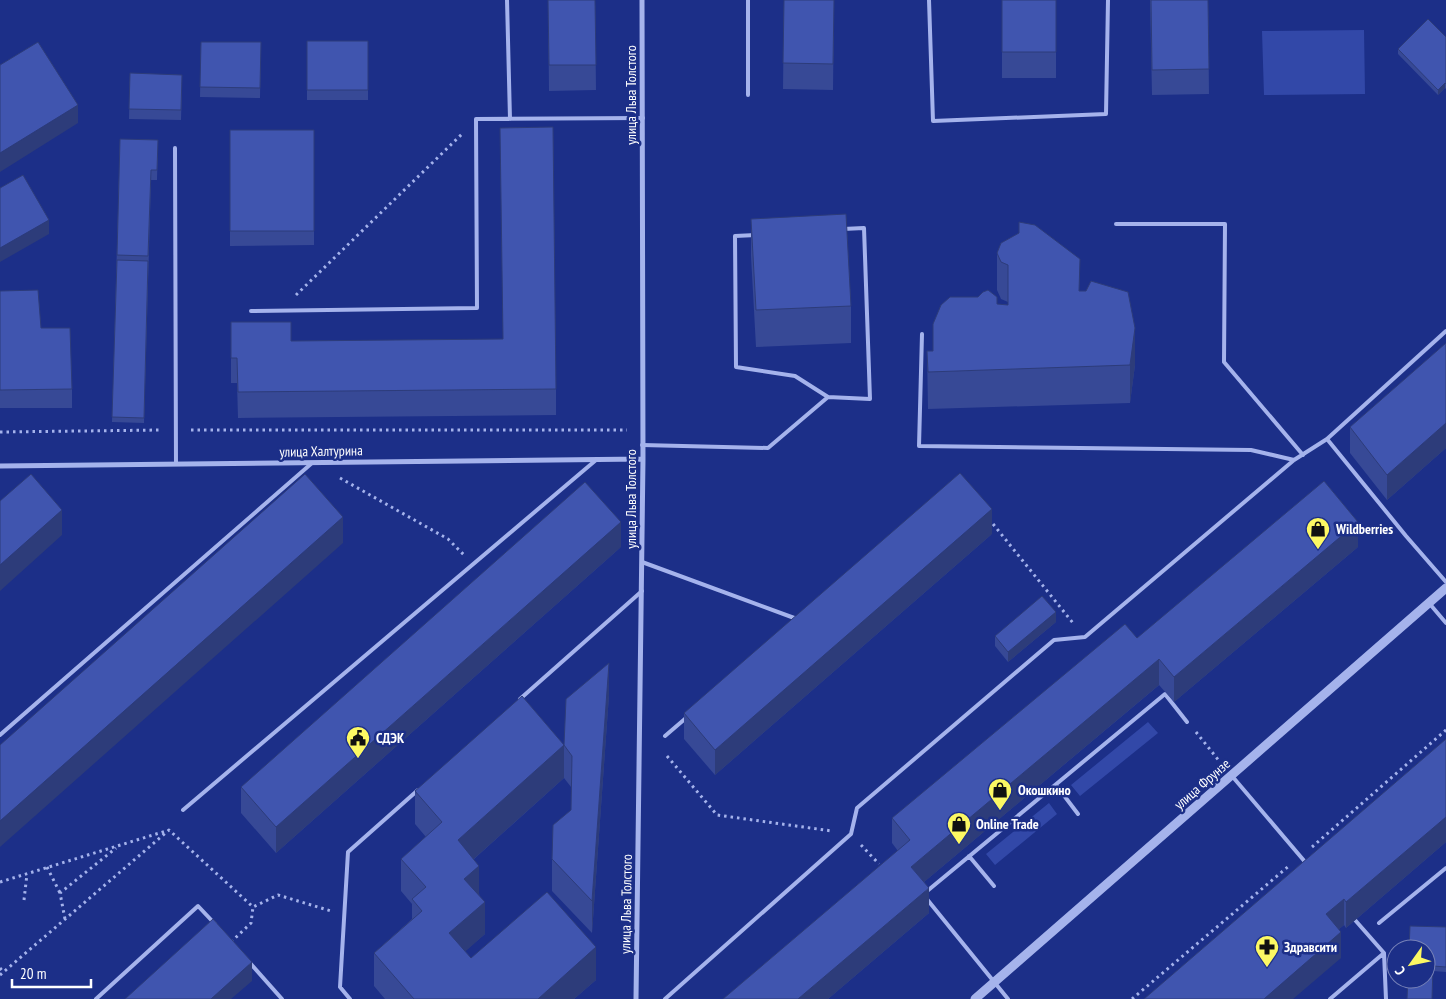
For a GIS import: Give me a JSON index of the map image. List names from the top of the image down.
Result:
{
  "streets": {
    "street": ["улица Льва Толстого", "улица Халтурина", "улица Фрунзе"]
  },
  "crossings": [
    ["улица Льва Толстого", "улица Халтурина"]
  ],
  "places": {
    "shop": ["Wildberries", "Окошкино", "Online Trade"],
    "public building": ["СДЭК"],
    "pharmacy": ["Здравсити"]
  },
  "scale_bar": "20 m",
  "north": "bottom left"
}
